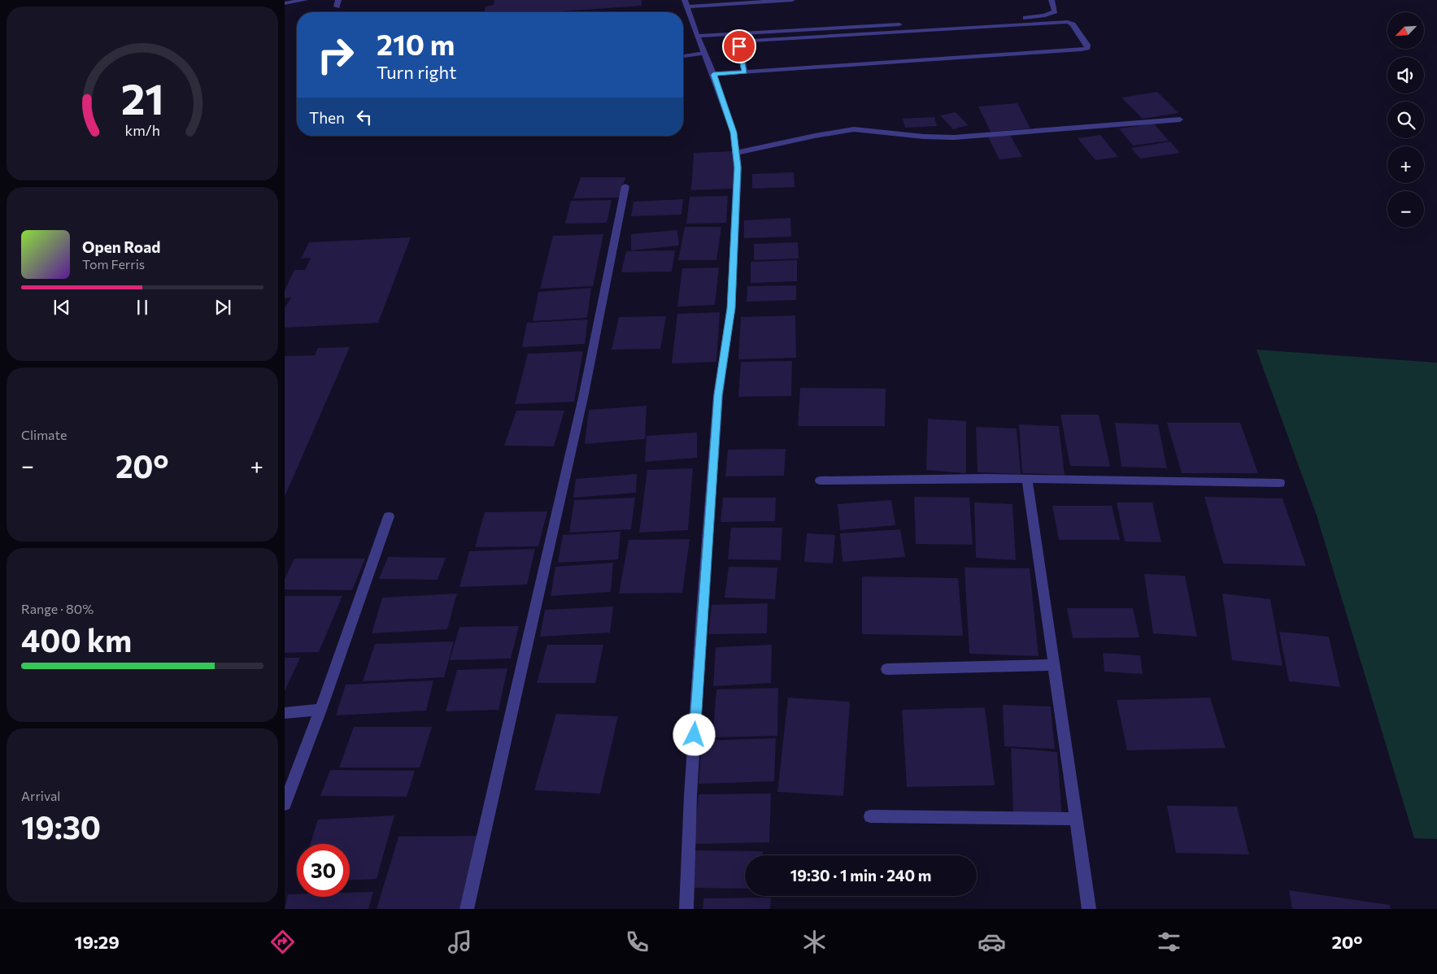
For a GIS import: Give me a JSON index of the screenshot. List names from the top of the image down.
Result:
{
  "north": "bottom left",
  "page": {
    "map_buttons": ["+", "−"],
    "turn": ["210 m", "Turn right"],
    "then": "Then",
    "song": ["Open Road", "Tom Ferris"],
    "tile": [
      "Climate",
      ["Range · 80%", "400 km"],
      ["Arrival", "19:30"]
    ],
    "heat": ["−", "20°", "+"],
    "limit": "30",
    "trip": "19:30 · 1 min · 240 m",
    "tabs": ["19:29", "20°"],
    "gauge": ["21", "km/h"]
  }
}
